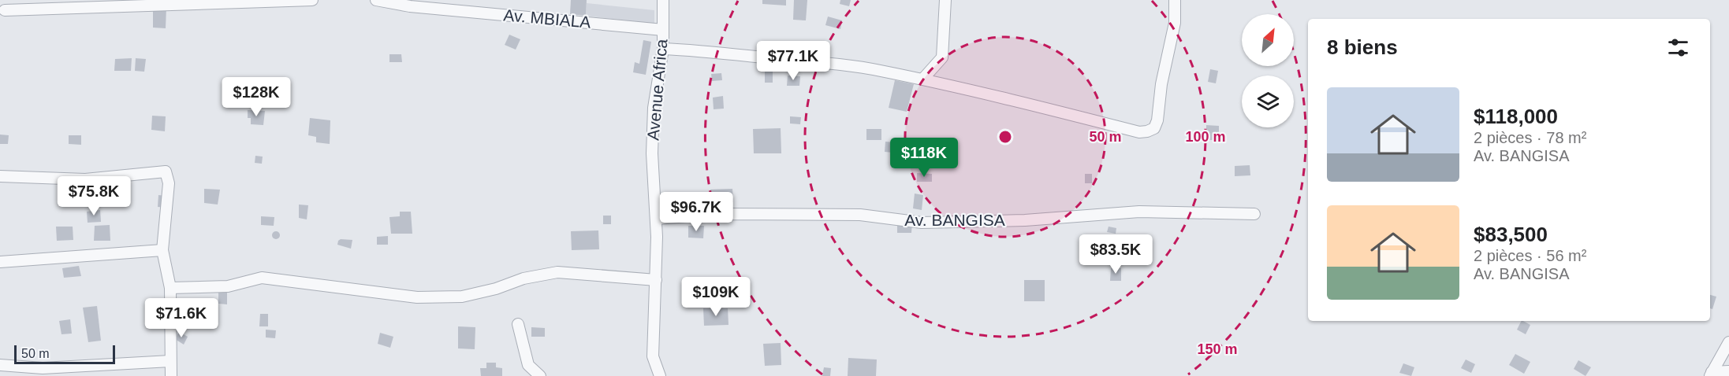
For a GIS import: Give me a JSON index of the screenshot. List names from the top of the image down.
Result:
{
  "streets": {
    "street": ["Av. MBIALA", "Avenue Africa", "Av. BANGISA"]
  },
  "crossings": [
    ["Av. MBIALA", "Avenue Africa"],
    ["Avenue Africa", "Av. BANGISA"]
  ],
  "scale_bar": "50 m",
  "north": "top right",
  "page": {
    "heading": "8 biens",
    "price": [
      "$77.1K",
      "$128K",
      "$118K",
      "$75.8K",
      "$96.7K",
      "$83.5K",
      "$109K",
      "$71.6K"
    ],
    "list": [
      {
        "name": "$118,000",
        "note": "2 pièces · 78 m² · Av. BANGISA"
      },
      {
        "name": "$83,500",
        "note": "2 pièces · 56 m² · Av. BANGISA"
      }
    ],
    "scale": "50 m"
  },
  "rings": ["50 m", "100 m", "150 m"]
}
